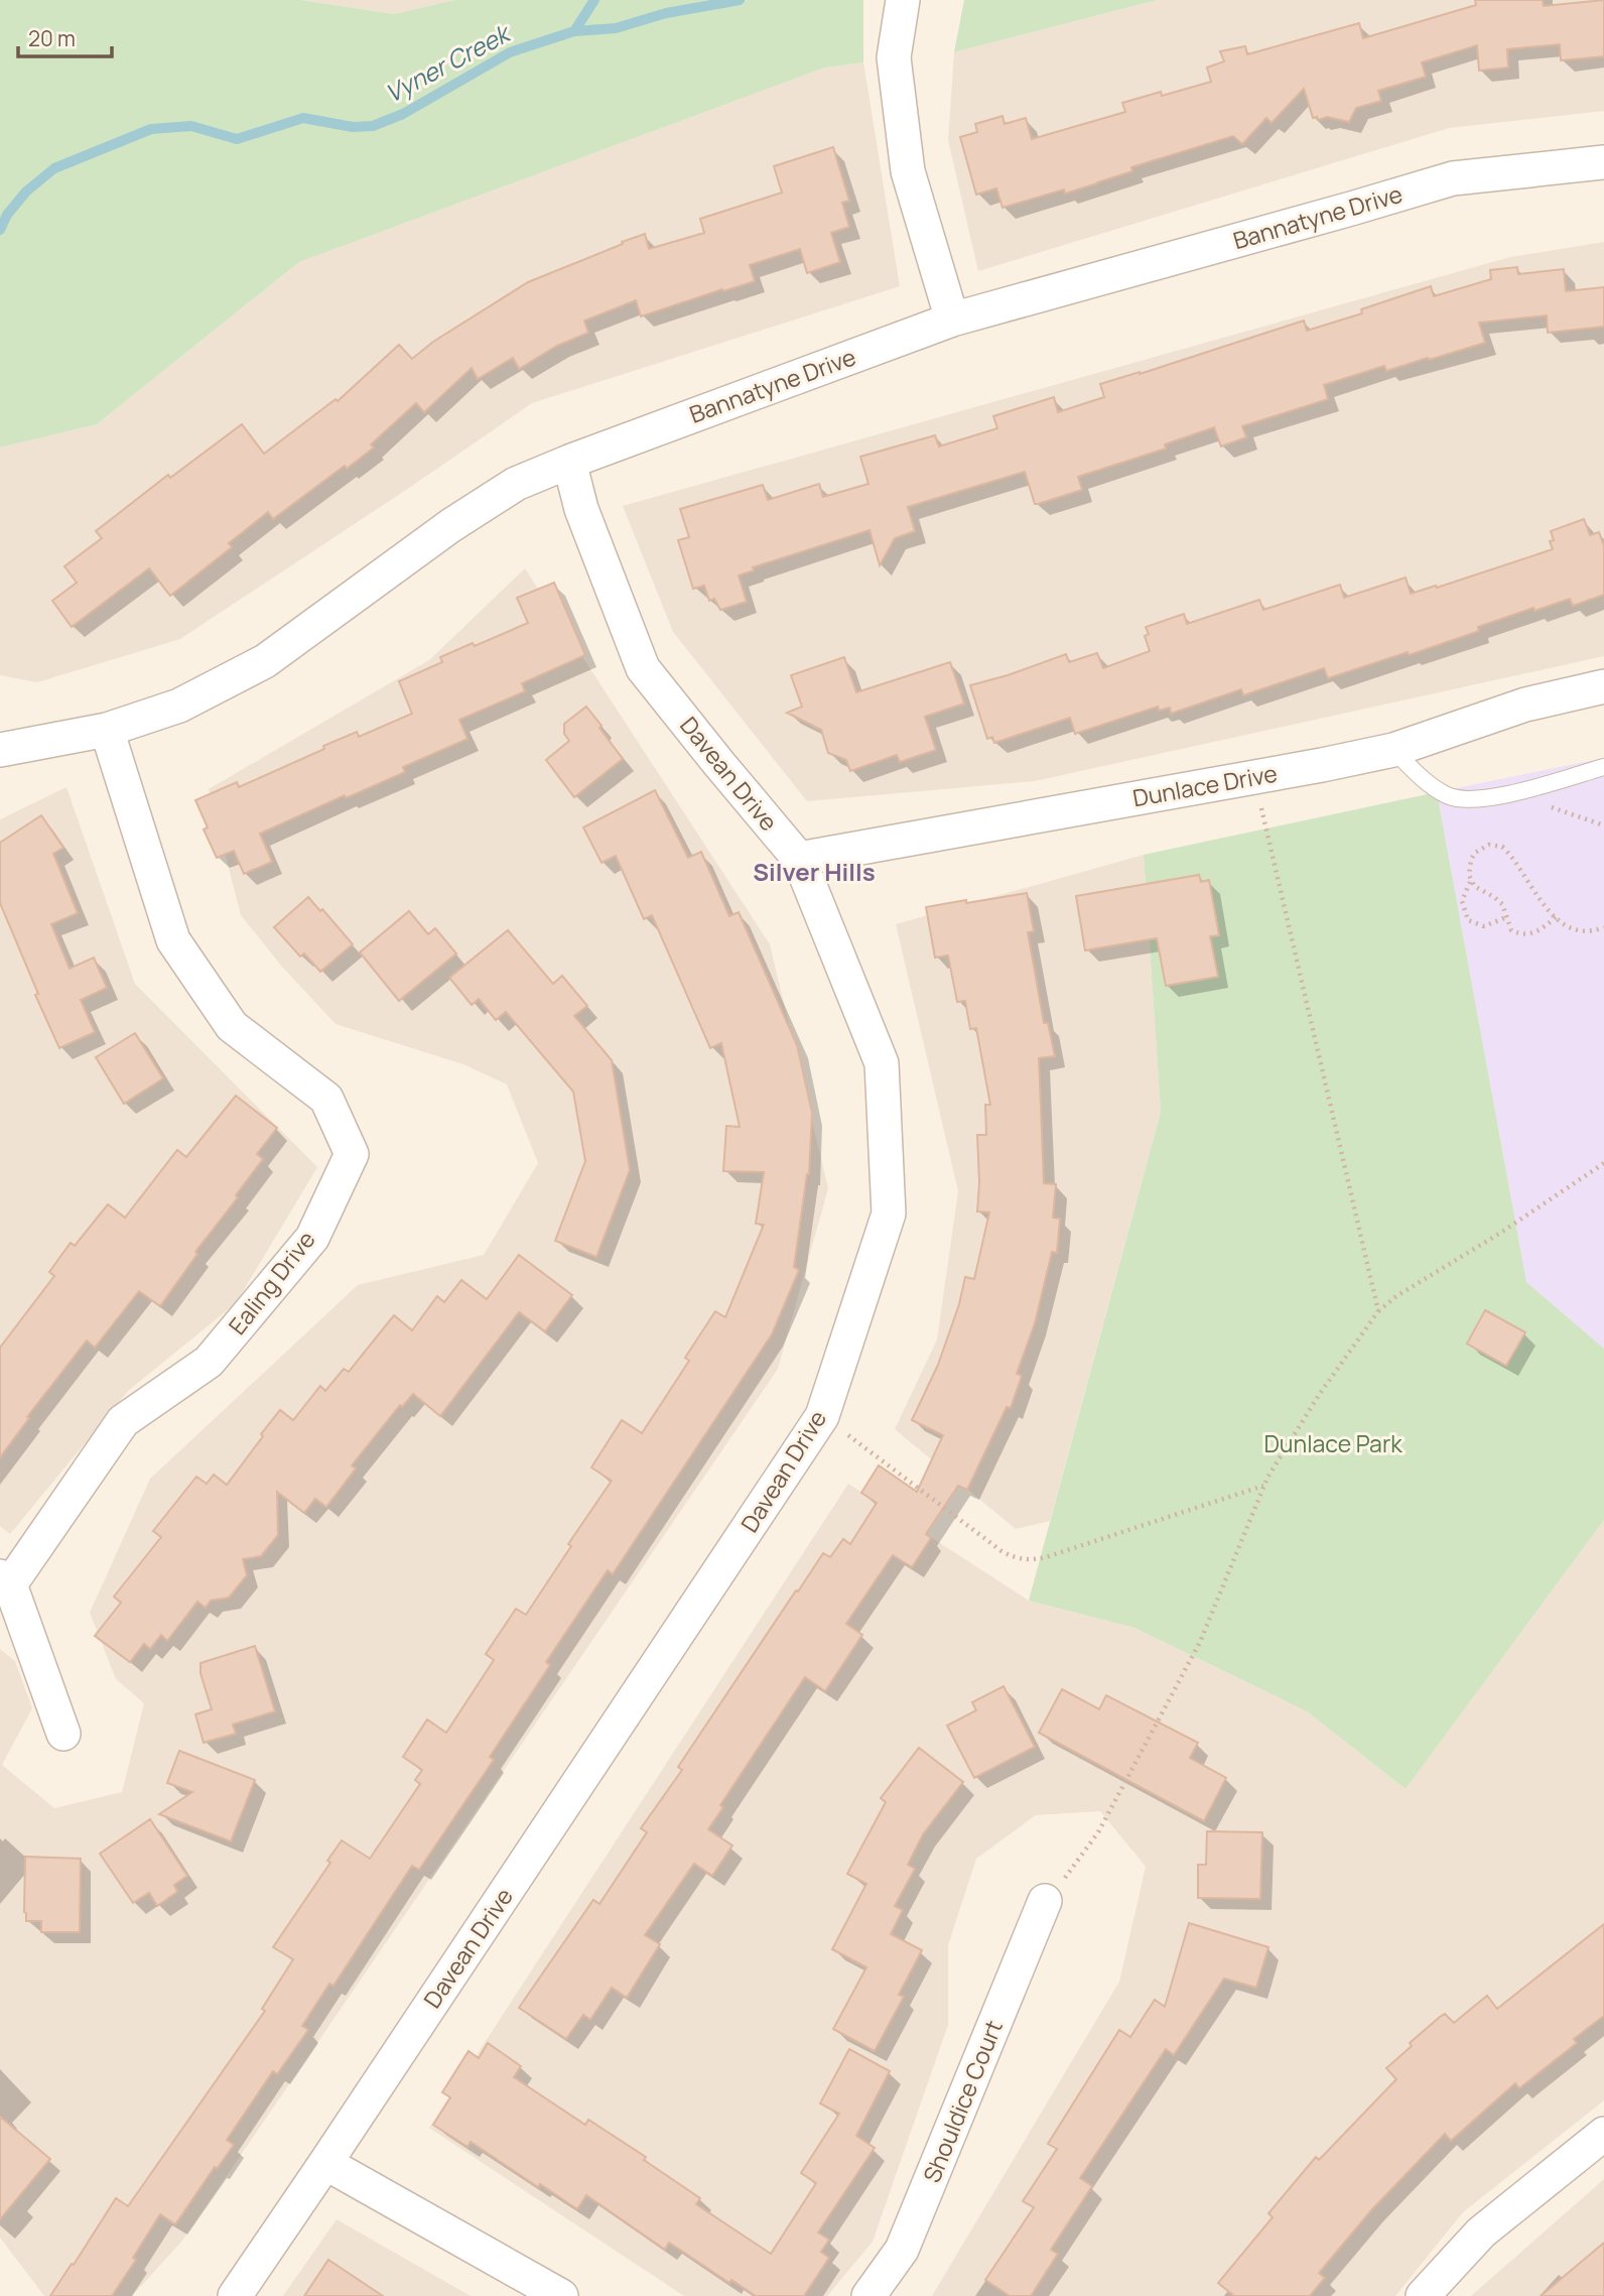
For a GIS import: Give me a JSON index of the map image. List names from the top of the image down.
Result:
{
  "streets": {
    "street": [
      "Bannatyne Drive",
      "Davean Drive",
      "Dunlace Drive",
      "Ealing Drive",
      "Shouldice Court"
    ]
  },
  "crossings": [
    ["Bannatyne Drive", "Davean Drive"],
    ["Bannatyne Drive", "Ealing Drive"],
    ["Davean Drive", "Dunlace Drive"]
  ],
  "districts": ["Silver Hills"],
  "water": ["Vyner Creek"],
  "parks": ["Dunlace Park"],
  "scale_bar": "20 m"
}
